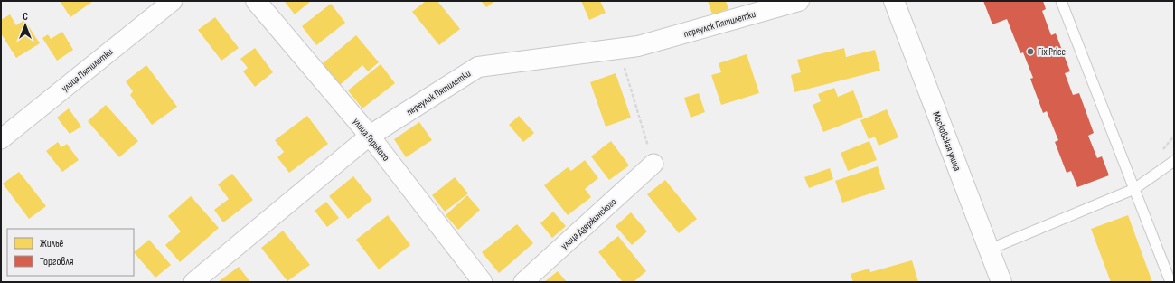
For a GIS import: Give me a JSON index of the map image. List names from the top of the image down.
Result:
{
  "streets": {
    "street": [
      "переулок Пятилетки",
      "улица Пятилетки",
      "улица Горького",
      "Московская улица",
      "улица Дзержинского"
    ]
  },
  "crossings": [
    ["переулок Пятилетки", "улица Горького"]
  ],
  "places": ["Fix Price"],
  "legend": ["Жильё", "Торговля"],
  "north": "top"
}
